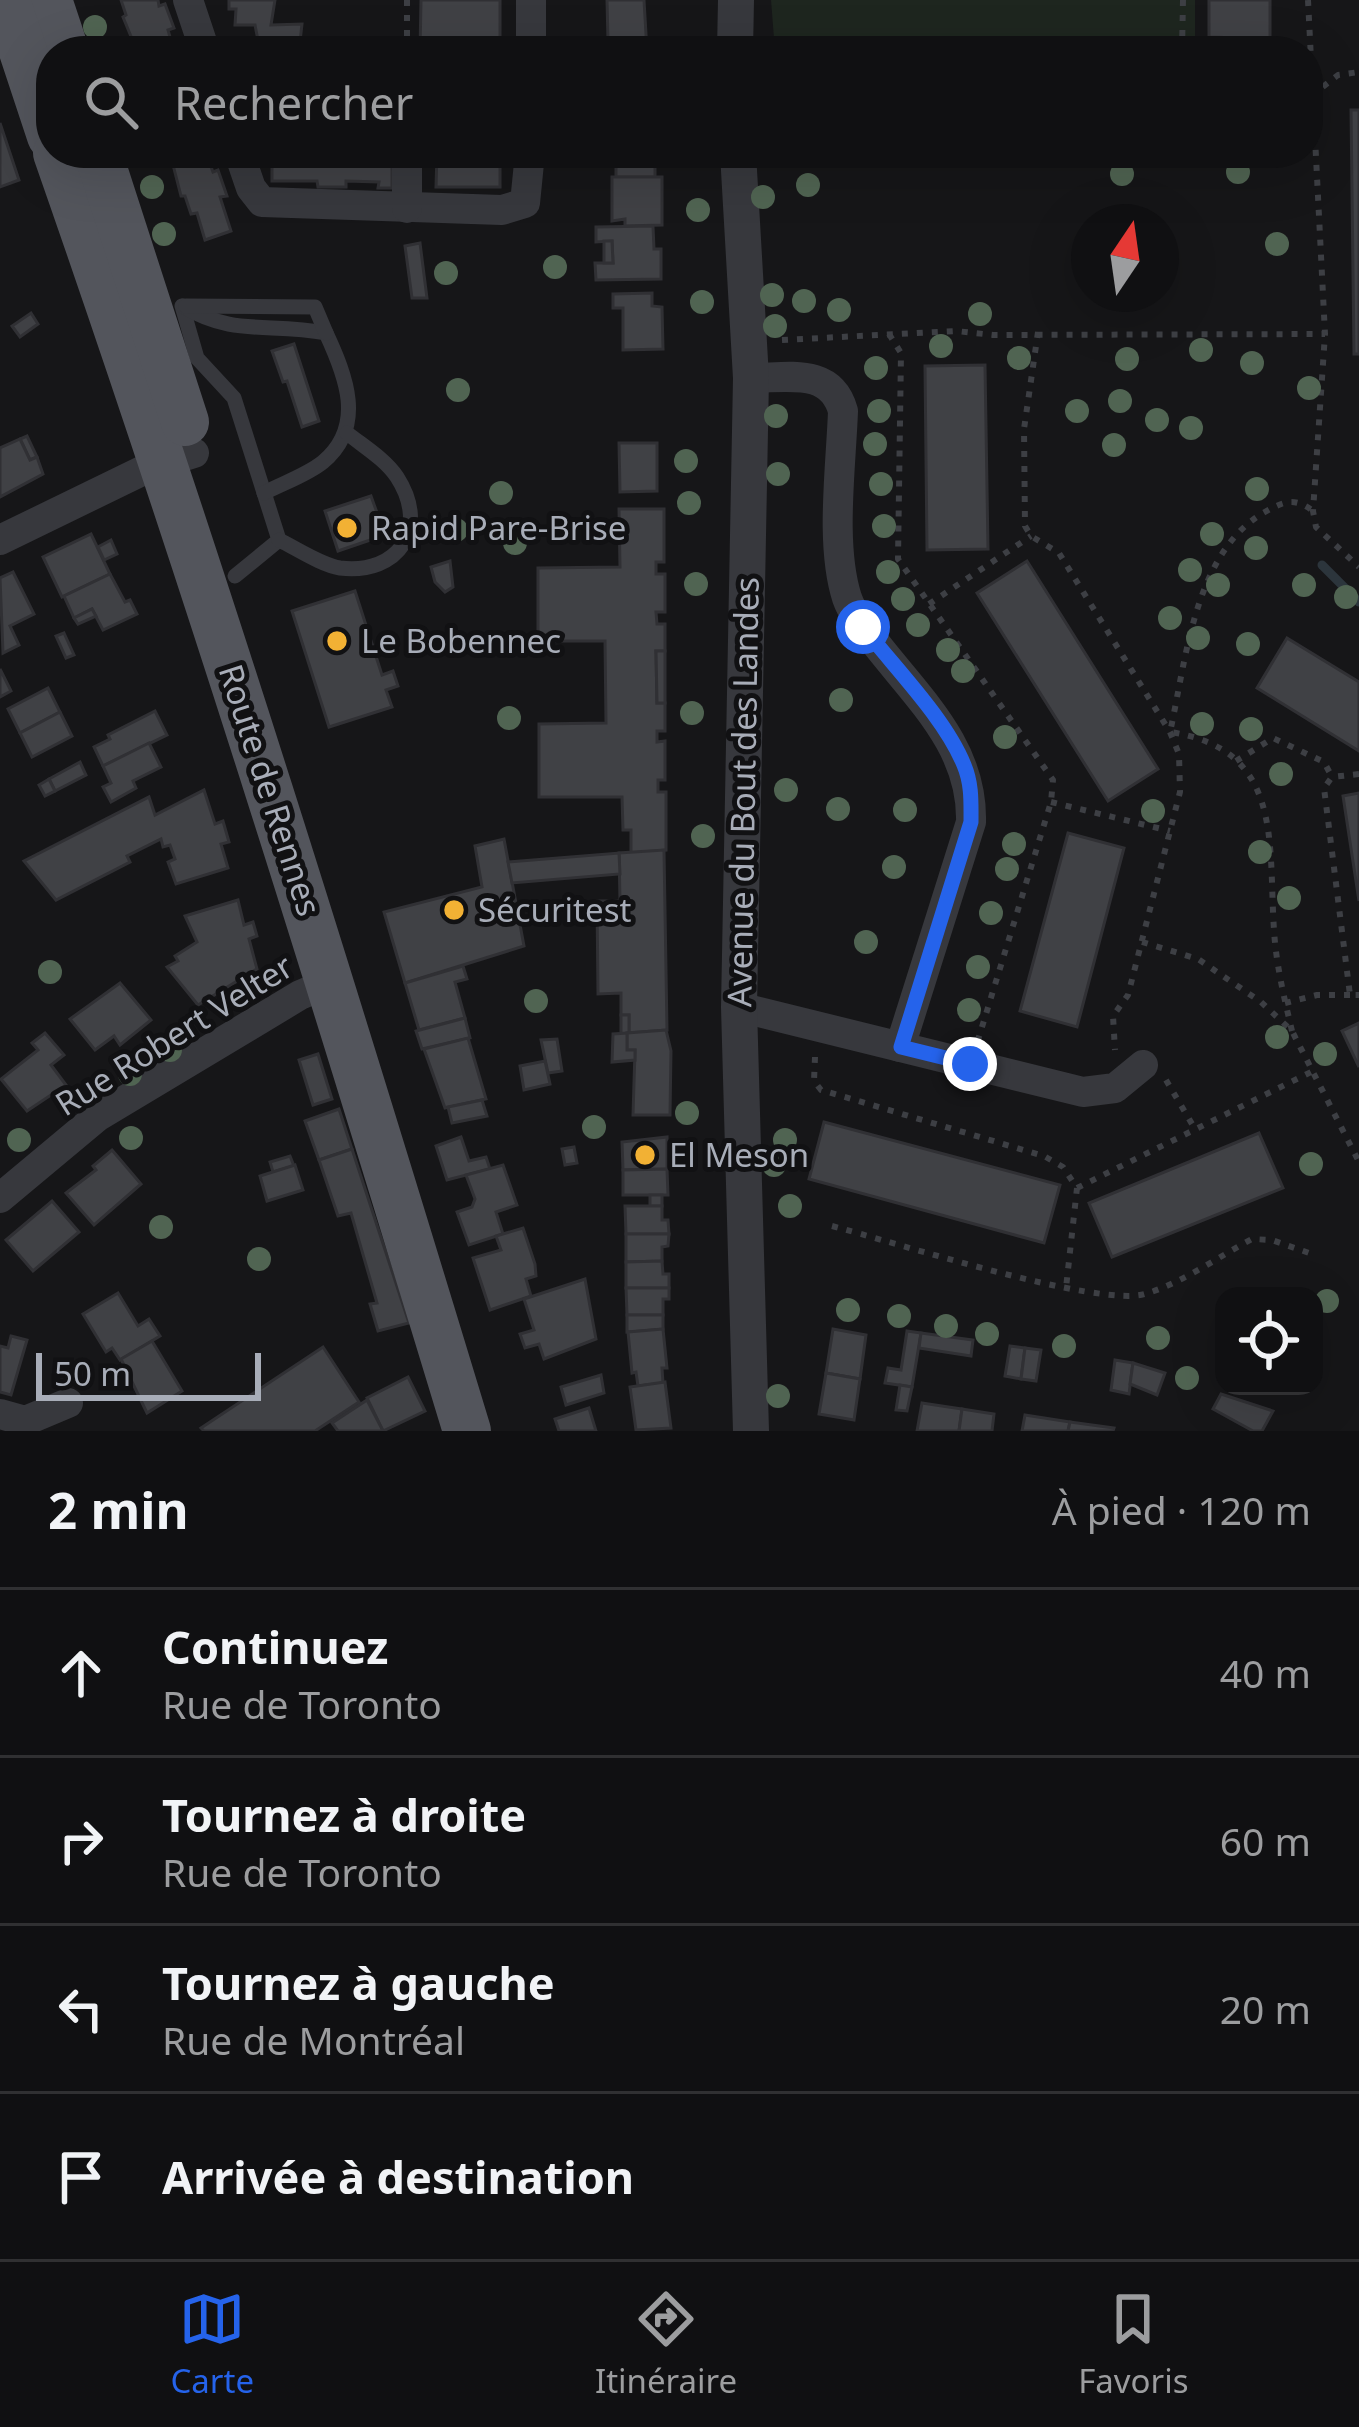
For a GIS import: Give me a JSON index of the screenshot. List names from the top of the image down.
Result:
{
  "streets": {
    "main road": ["Route de Rennes"],
    "street": ["Avenue du Bout des Landes", "Rue Robert Velter"]
  },
  "crossings": [
    ["Route de Rennes", "Rue Robert Velter"]
  ],
  "places": [
    "Rapid Pare-Brise",
    "Le Bobennec",
    "Sécuritest",
    "El Meson"
  ],
  "scale_bar": "50 m",
  "north": "top",
  "page": {
    "search": "Rechercher",
    "scale": "50 m",
    "heading": ["2 min", "À pied · 120 m"],
    "list": [
      ["Continuez", "Rue de Toronto", "40 m"],
      ["Tournez à droite", "Rue de Toronto", "60 m"],
      ["Tournez à gauche", "Rue de Montréal", "20 m"],
      "Arrivée à destination"
    ],
    "nav": ["Carte", "Itinéraire", "Favoris"]
  }
}
